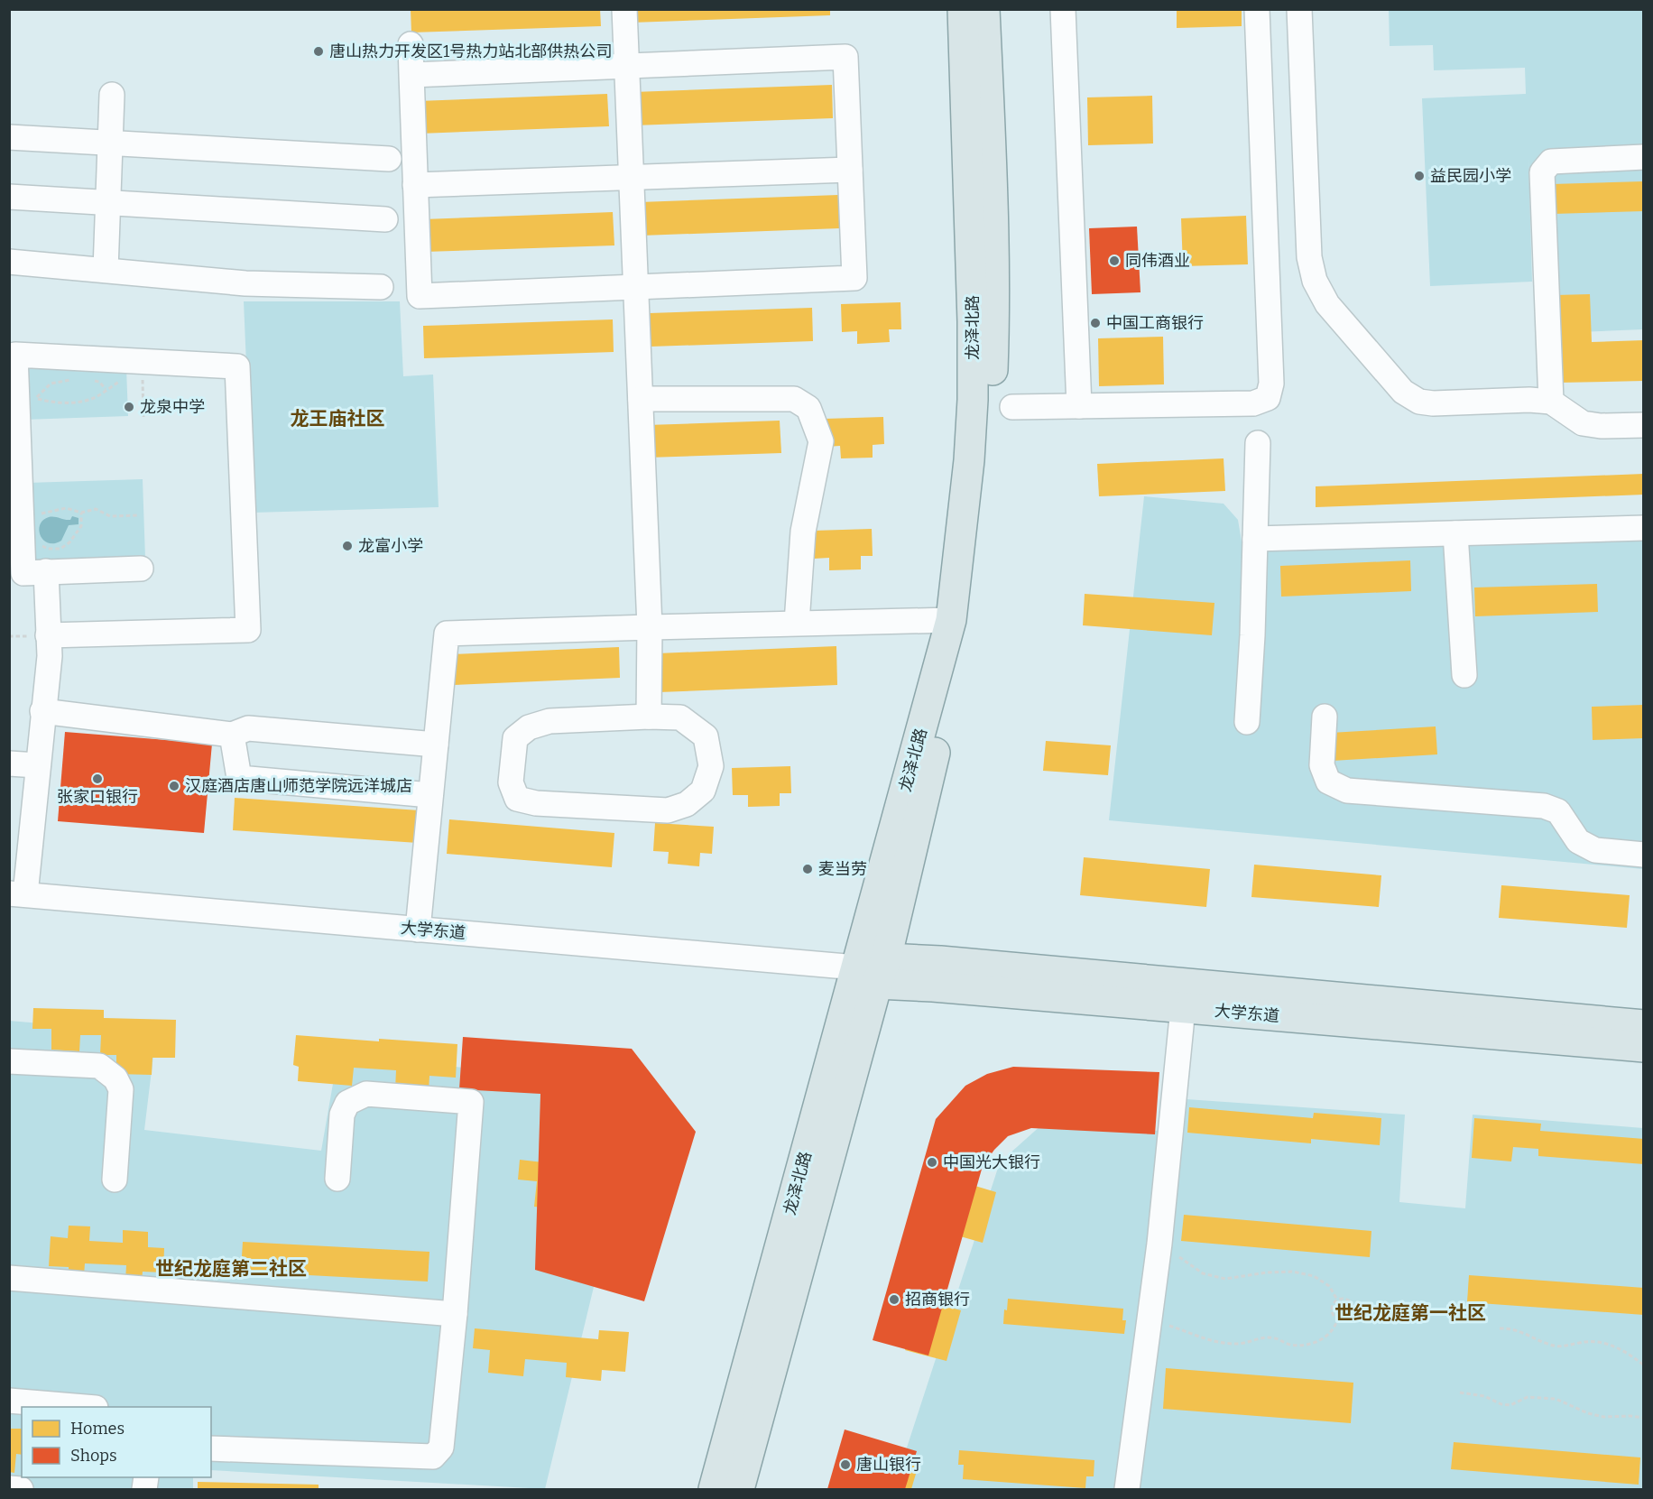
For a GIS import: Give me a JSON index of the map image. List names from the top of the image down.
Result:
{
  "streets": {
    "main road": ["龙泽北路", "大学东道"]
  },
  "crossings": [
    ["龙泽北路", "大学东道"]
  ],
  "districts": ["龙王庙社区", "世纪龙庭第二社区", "世纪龙庭第一社区"],
  "places": [
    "唐山热力开发区1号热力站北部供热公司",
    "益民园小学",
    "同伟酒业",
    "中国工商银行",
    "龙泉中学",
    "龙富小学",
    "张家口银行",
    "汉庭酒店唐山师范学院远洋城店",
    "麦当劳",
    "中国光大银行",
    "招商银行",
    "唐山银行"
  ],
  "legend": ["Homes", "Shops"]
}
